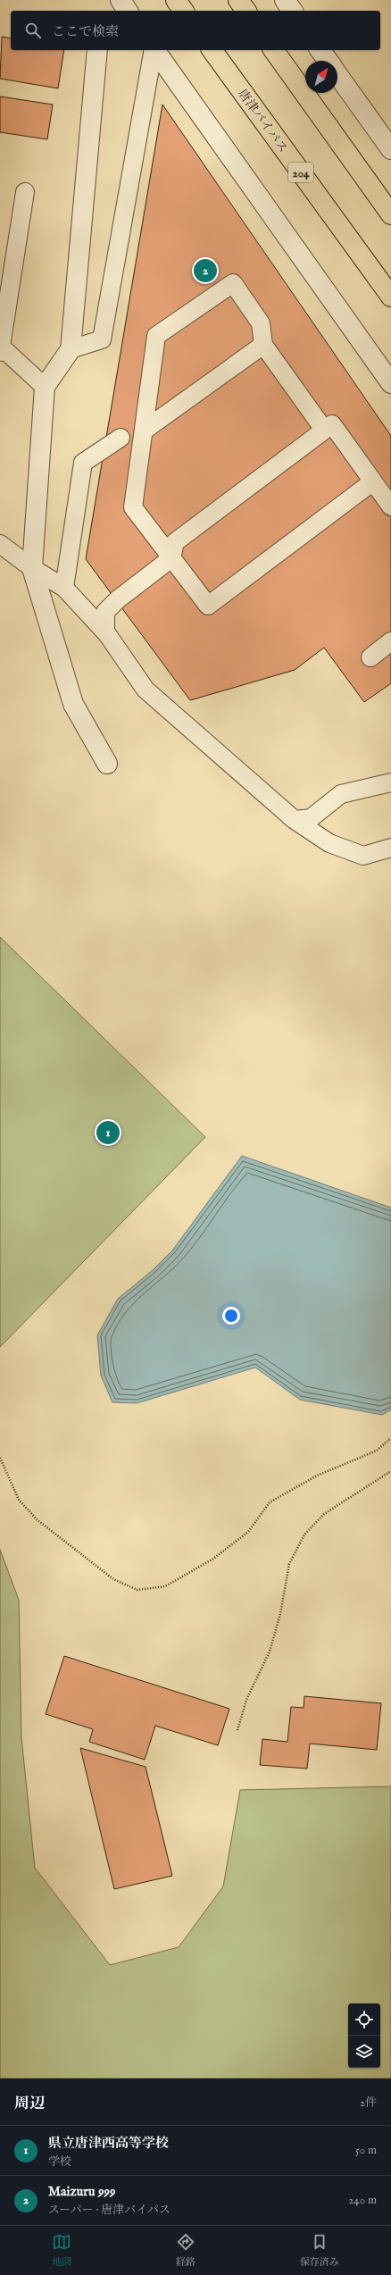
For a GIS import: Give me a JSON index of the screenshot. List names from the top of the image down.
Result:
{
  "streets": {
    "highway": ["唐津バイパス", "204"]
  },
  "north": "top right",
  "page": {
    "search": "ここで検索",
    "pins": ["2", "1"],
    "heading": ["周辺", "2件"],
    "list": [
      {
        "mark": "1",
        "name": "県立唐津西高等学校",
        "note": "学校",
        "value": "50 m"
      },
      {
        "mark": "2",
        "name": "Maizuru 999",
        "note": "スーパー · 唐津バイパス",
        "value": "240 m"
      }
    ],
    "nav": ["地図", "経路", "保存済み"]
  }
}
